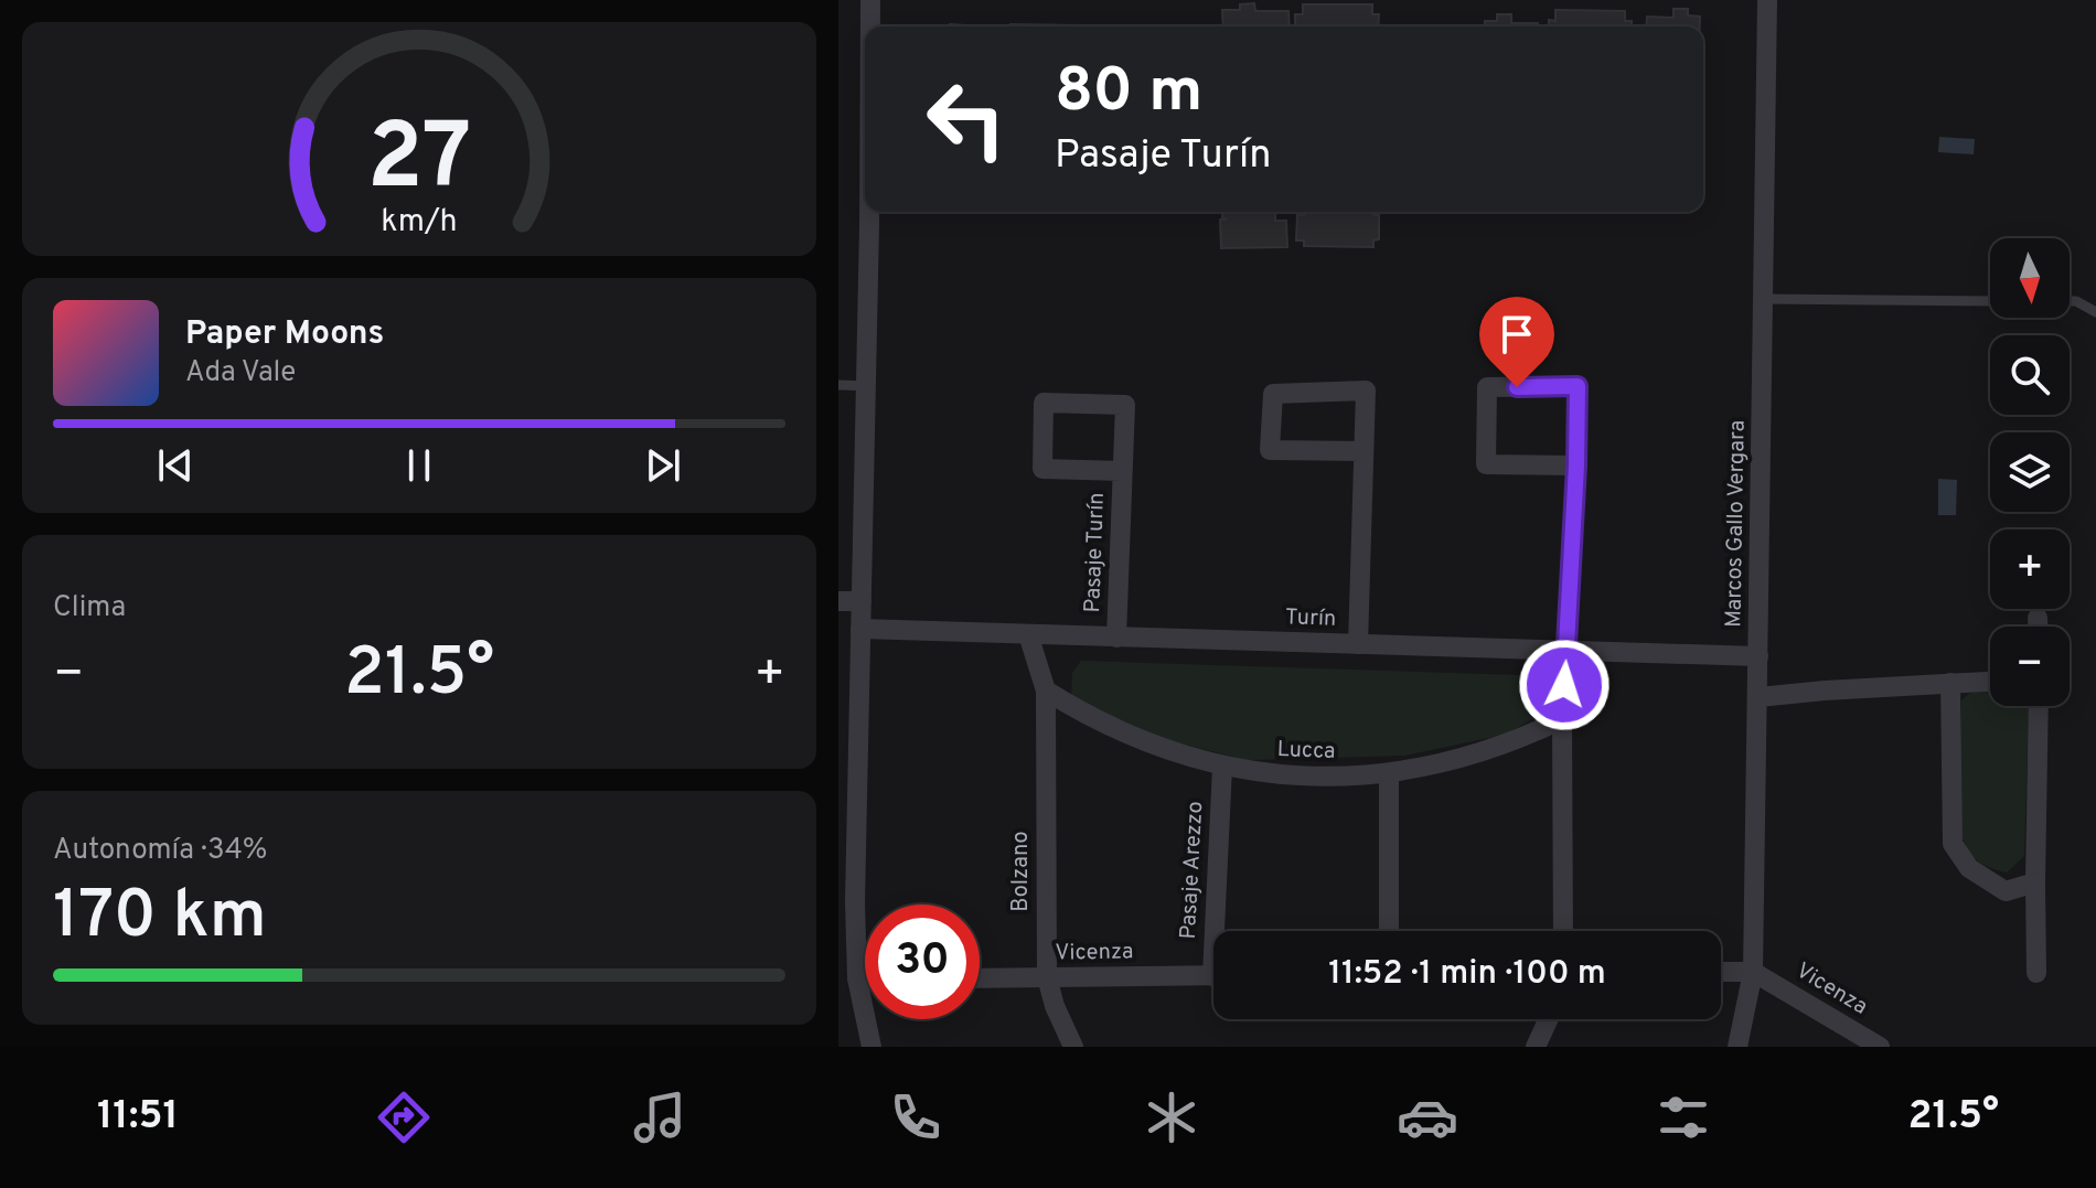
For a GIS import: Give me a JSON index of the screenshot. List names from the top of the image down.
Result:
{
  "streets": {
    "street": [
      "Marcos Gallo Vergara",
      "Pasaje Turín",
      "Turín",
      "Lucca",
      "Pasaje Arezzo",
      "Bolzano",
      "Vicenza"
    ]
  },
  "crossings": [
    ["Marcos Gallo Vergara", "Turín"],
    ["Marcos Gallo Vergara", "Vicenza"],
    ["Pasaje Turín", "Turín"],
    ["Lucca", "Pasaje Arezzo"],
    ["Lucca", "Bolzano"],
    ["Bolzano", "Vicenza"]
  ],
  "north": "bottom",
  "page": {
    "turn": ["80 m", "Pasaje Turín"],
    "map_buttons": ["+", "−"],
    "song": ["Paper Moons", "Ada Vale"],
    "tile": [
      "Clima",
      ["Autonomía · 34%", "170 km"]
    ],
    "heat": ["−", "21.5°", "+"],
    "limit": "30",
    "trip": "11:52 · 1 min · 100 m",
    "tabs": ["11:51", "21.5°"],
    "gauge": ["27", "km/h"]
  }
}
